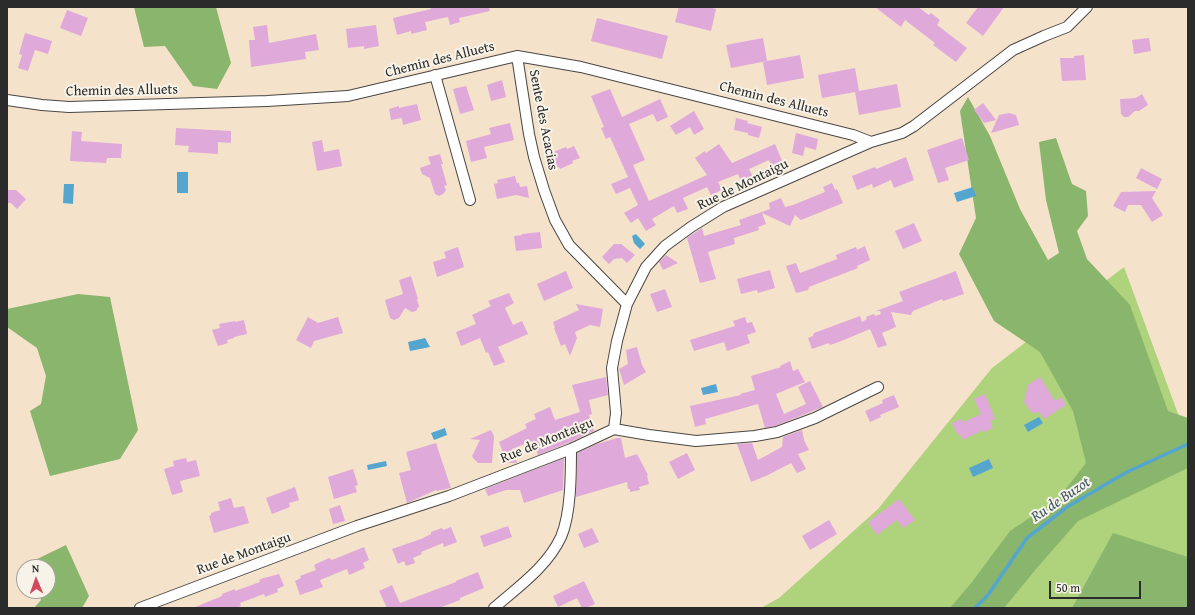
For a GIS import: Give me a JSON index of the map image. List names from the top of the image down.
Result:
{
  "streets": {
    "street": ["Chemin des Alluets", "Sente des Acacias", "Rue de Montaigu"]
  },
  "crossings": [
    ["Chemin des Alluets", "Sente des Acacias"],
    ["Chemin des Alluets", "Rue de Montaigu"],
    ["Sente des Acacias", "Rue de Montaigu"]
  ],
  "water": ["Ru de Buzot"],
  "scale_bar": "50 m",
  "north": "top"
}
